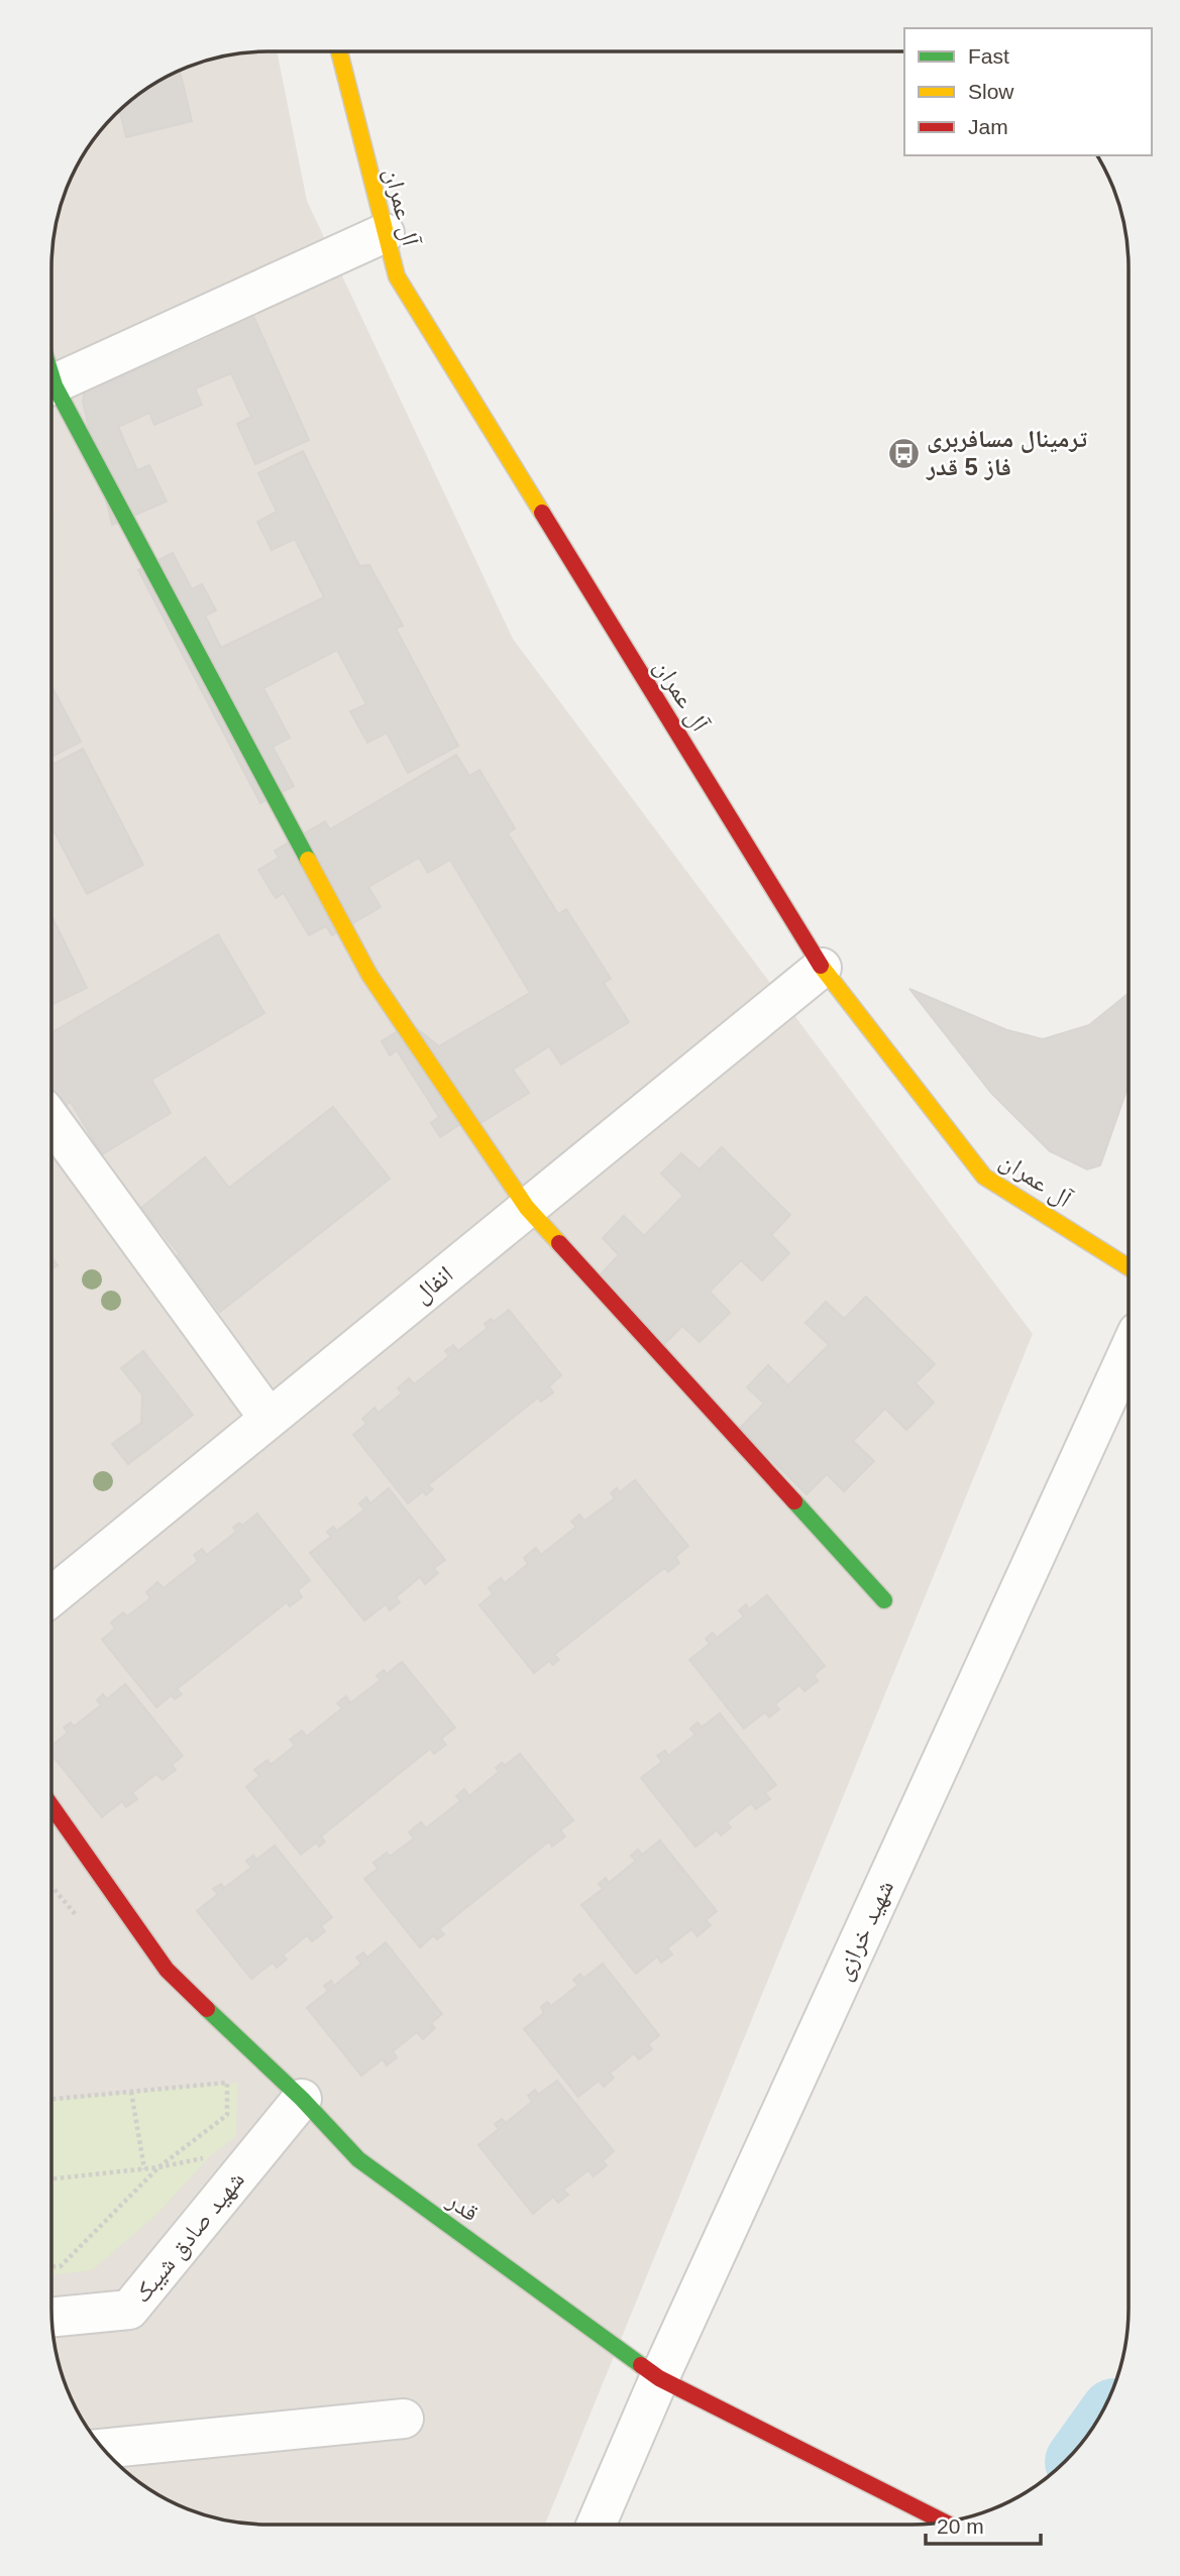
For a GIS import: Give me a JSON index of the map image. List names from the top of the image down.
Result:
{
  "streets": {
    "street": [
      "آل عمران",
      "انفال",
      "شهید خرازی",
      "قدر",
      "شهید صادق شیبک"
    ]
  },
  "crossings": [
    ["آل عمران", "انفال"],
    ["شهید خرازی", "قدر"],
    ["قدر", "شهید صادق شیبک"]
  ],
  "places": {
    "bus stop": ["ترمینال مسافربری فاز 5 قدر"]
  },
  "legend": ["Fast", "Slow", "Jam"],
  "scale_bar": "20 m"
}
